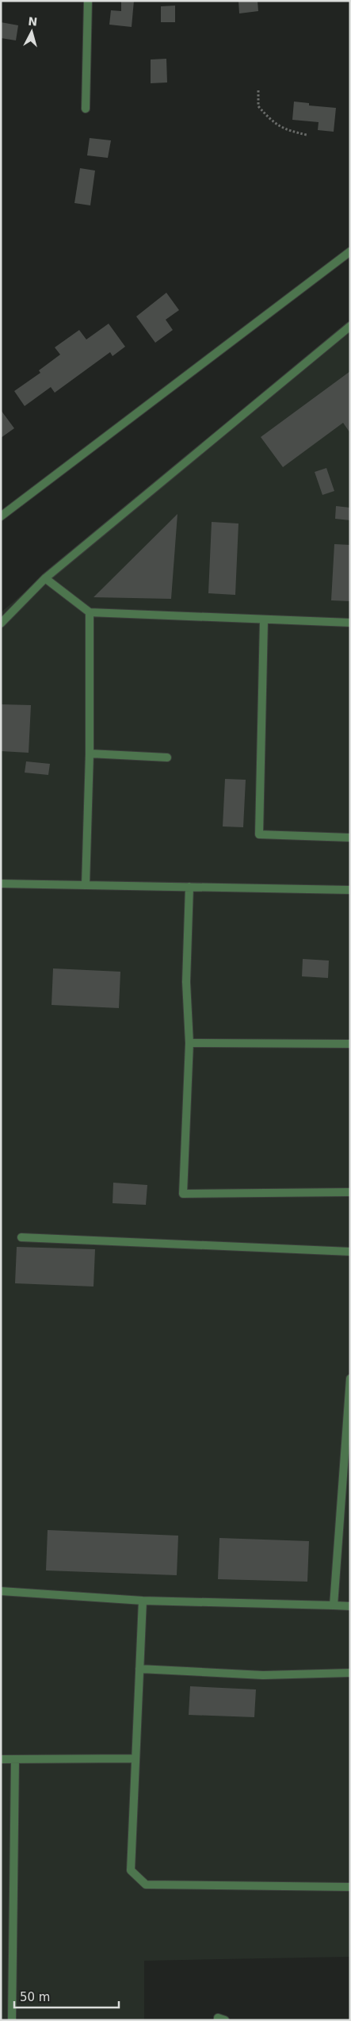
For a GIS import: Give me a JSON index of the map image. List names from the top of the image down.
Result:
{
  "scale_bar": "50 m",
  "north": "top"
}
